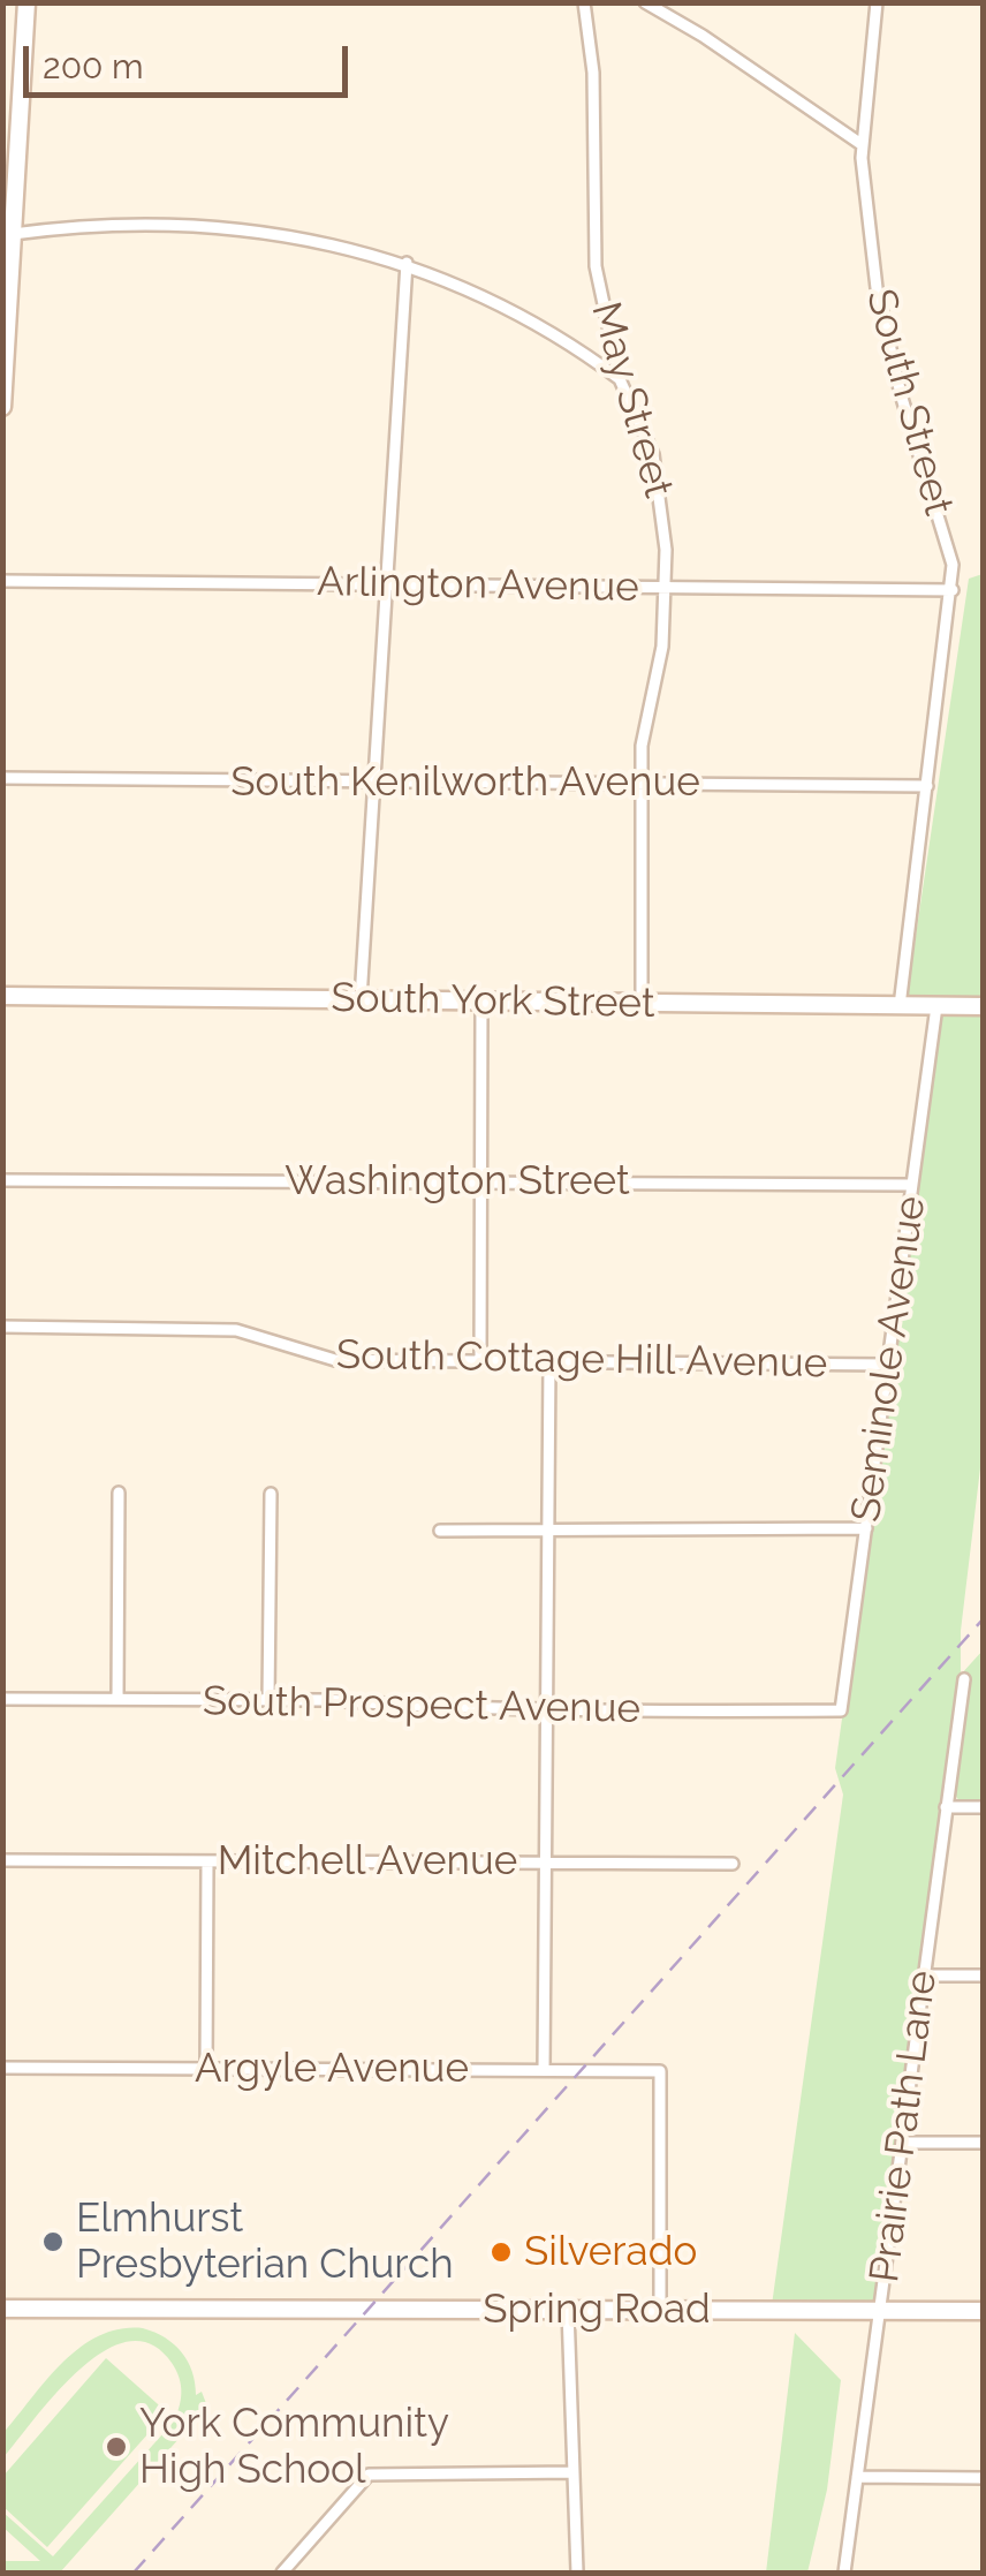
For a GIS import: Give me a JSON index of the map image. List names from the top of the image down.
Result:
{
  "streets": {
    "main road": ["South York Street", "Spring Road"],
    "street": [
      "May Street",
      "South Street",
      "Arlington Avenue",
      "South Kenilworth Avenue",
      "Washington Street",
      "Seminole Avenue",
      "South Cottage Hill Avenue",
      "South Prospect Avenue",
      "Mitchell Avenue",
      "Argyle Avenue",
      "Prairie Path Lane"
    ]
  },
  "crossings": [
    ["May Street", "Arlington Avenue"],
    ["May Street", "South Kenilworth Avenue"],
    ["May Street", "South York Street"],
    ["South Street", "Arlington Avenue"],
    ["South Street", "South Kenilworth Avenue"],
    ["South Street", "South York Street"],
    ["South York Street", "Seminole Avenue"],
    ["Washington Street", "Seminole Avenue"],
    ["Seminole Avenue", "South Cottage Hill Avenue"],
    ["Seminole Avenue", "South Prospect Avenue"],
    ["Argyle Avenue", "Spring Road"],
    ["Prairie Path Lane", "Spring Road"]
  ],
  "places": ["Elmhurst Presbyterian Church", "Silverado", "York Community High School"],
  "scale_bar": "200 m"
}
